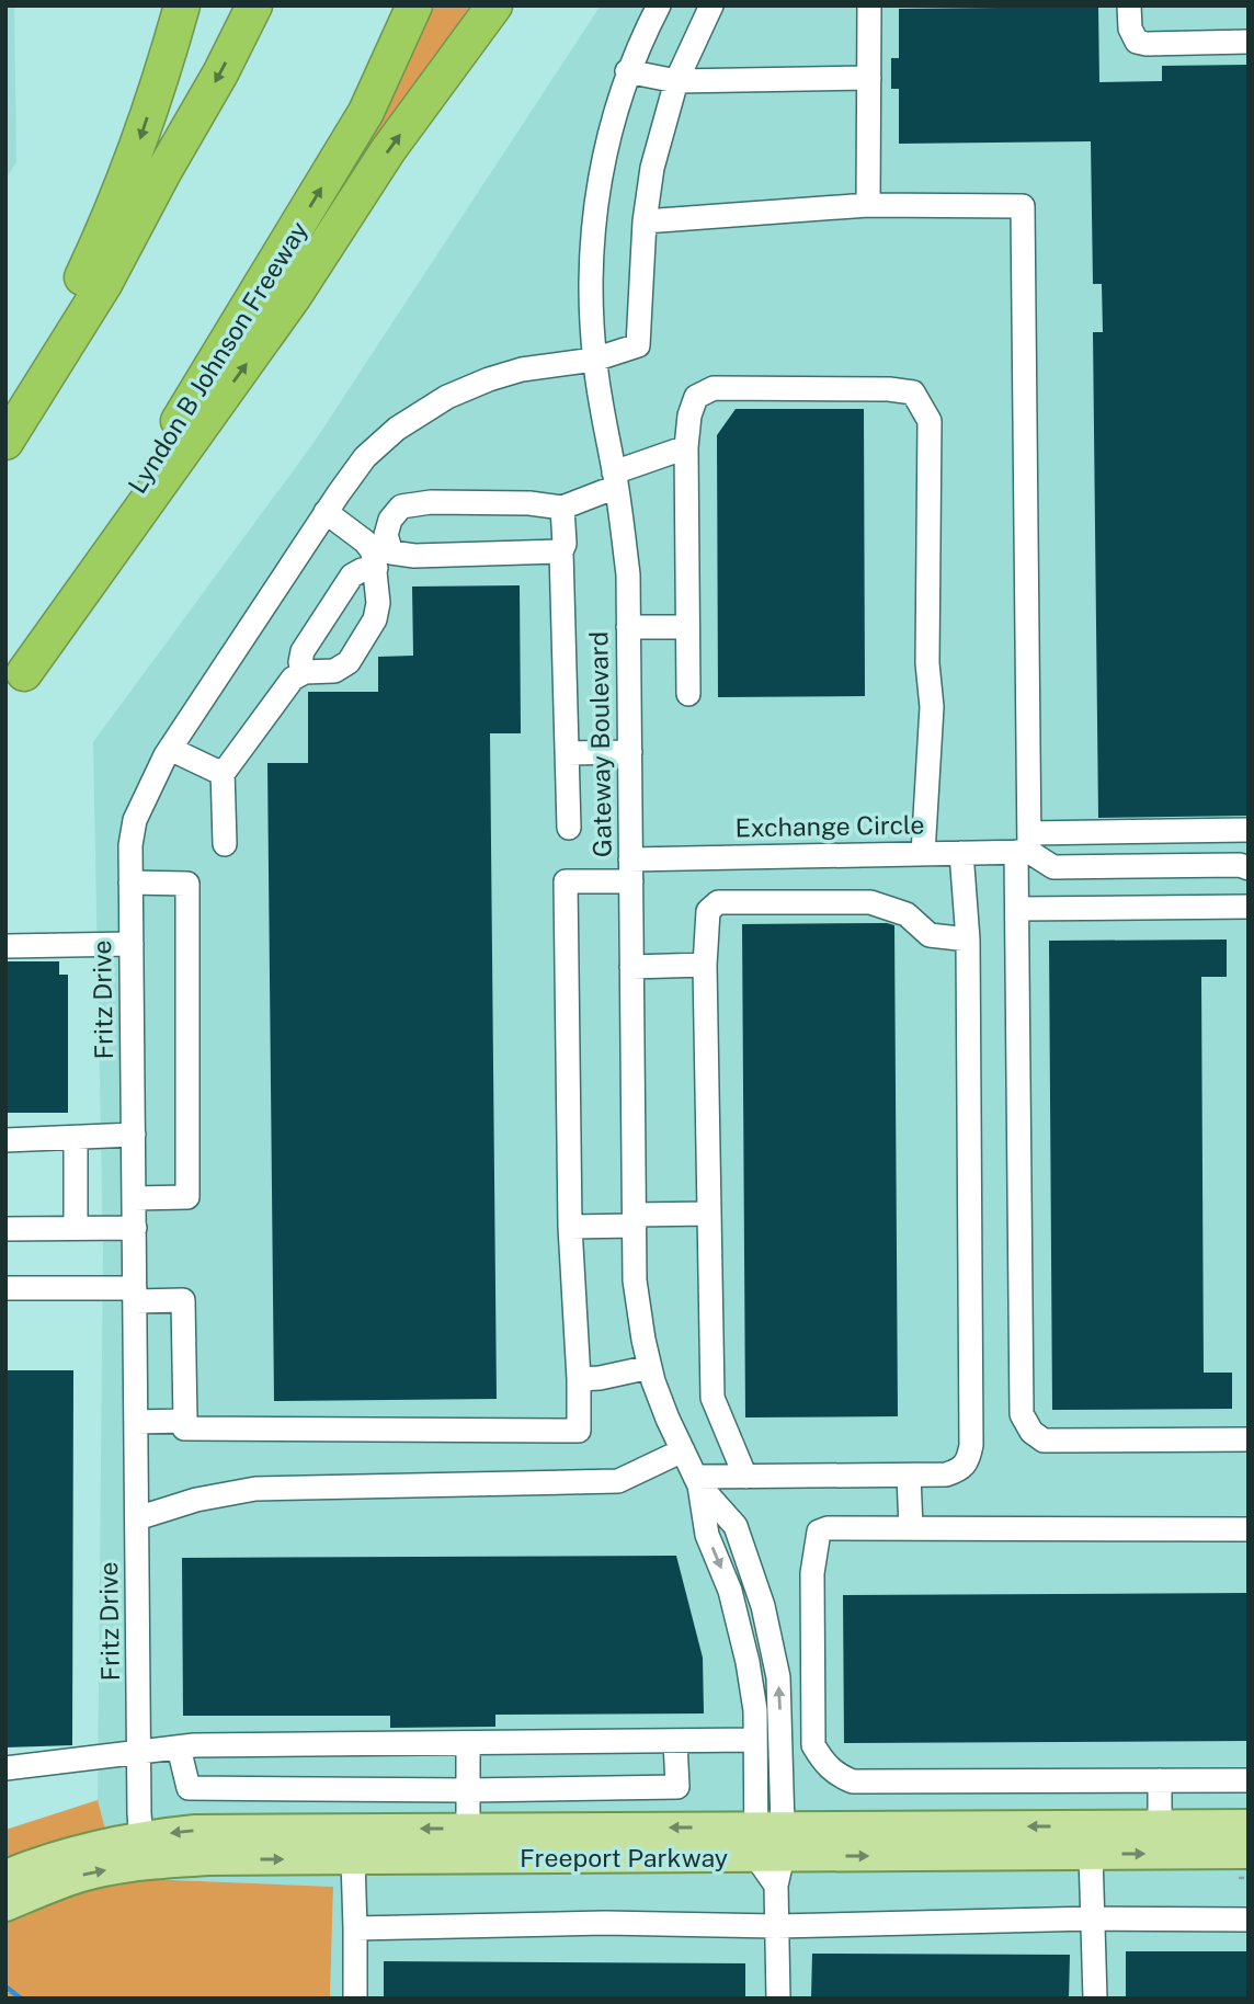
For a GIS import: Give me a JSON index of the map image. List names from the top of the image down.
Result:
{
  "streets": {
    "highway": ["Lyndon B Johnson Freeway"],
    "main road": ["Freeport Parkway"],
    "street": ["Gateway Boulevard", "Exchange Circle", "Fritz Drive"]
  },
  "crossings": [
    ["Gateway Boulevard", "Exchange Circle"],
    ["Gateway Boulevard", "Fritz Drive"],
    ["Gateway Boulevard", "Freeport Parkway"],
    ["Fritz Drive", "Freeport Parkway"]
  ]
}
